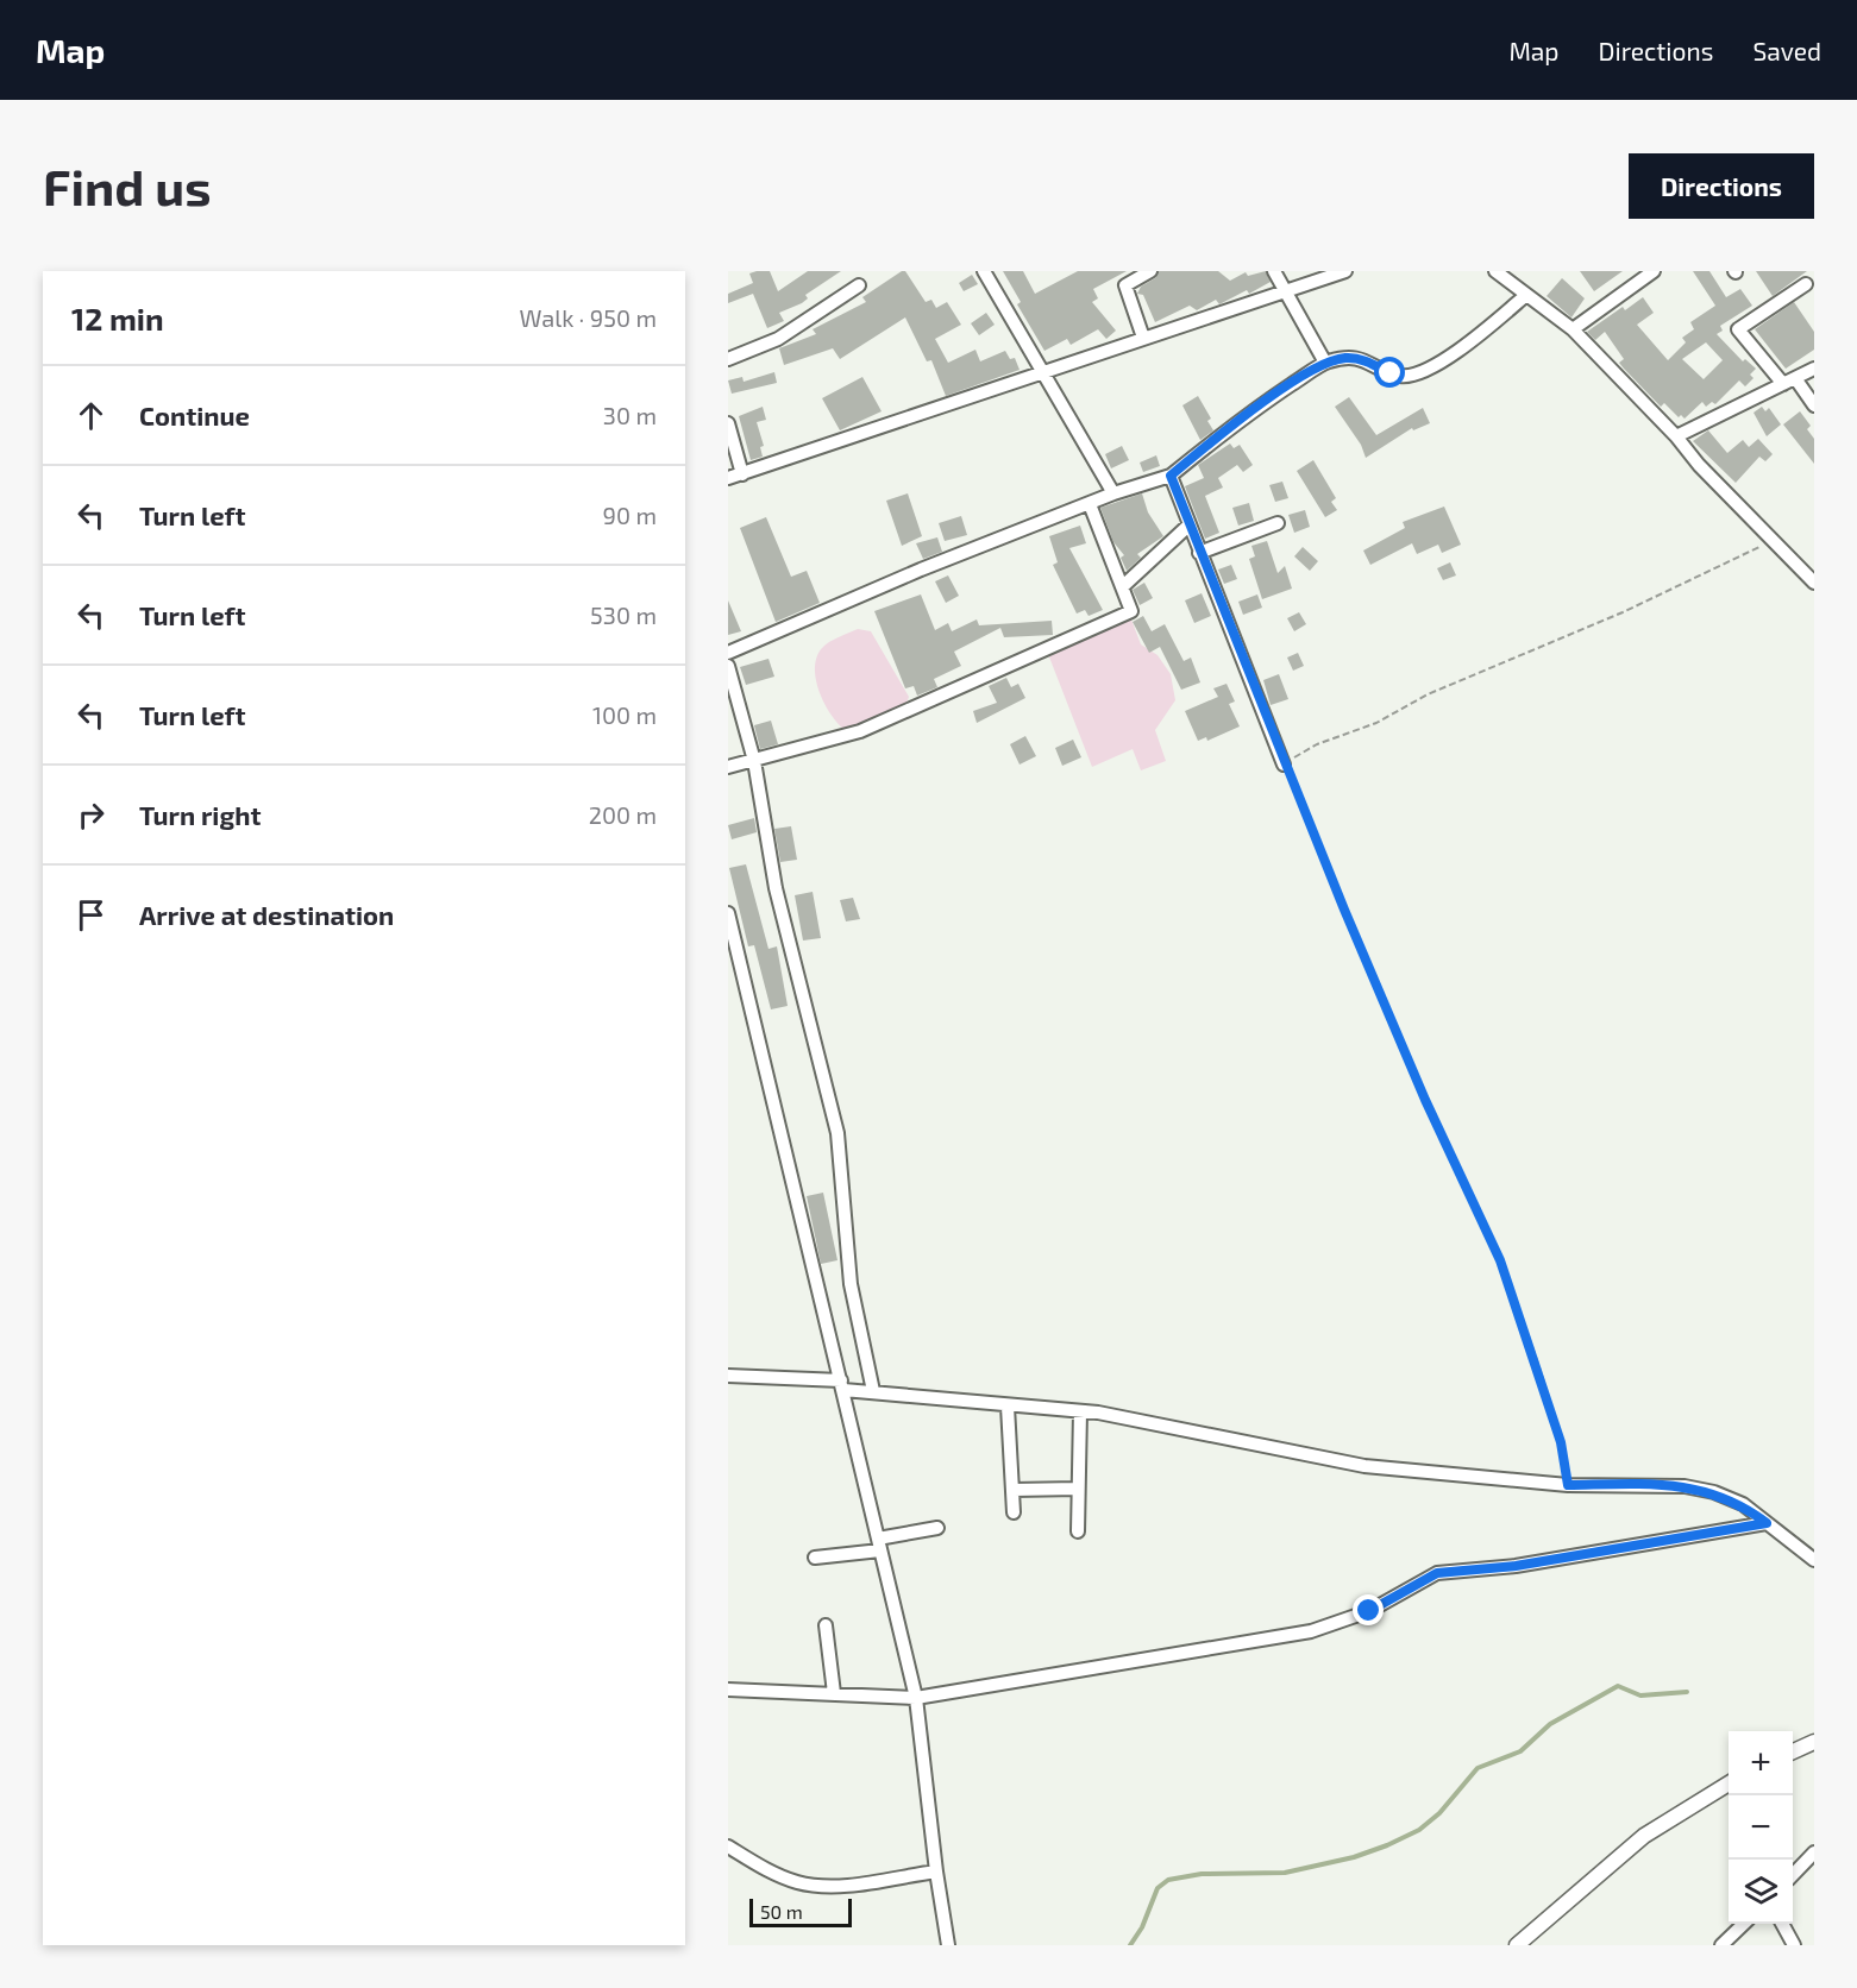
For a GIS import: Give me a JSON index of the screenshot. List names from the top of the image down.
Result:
{
  "scale_bar": "50 m",
  "page": {
    "header": "Map",
    "nav": ["Map", "Directions", "Saved"],
    "buttons": "Directions",
    "title": "Find us",
    "heading": ["12 min", "Walk · 950 m"],
    "list": [
      ["Continue", "30 m"],
      ["Turn left", "90 m"],
      ["Turn left", "530 m"],
      ["Turn left", "100 m"],
      ["Turn right", "200 m"],
      "Arrive at destination"
    ],
    "map_buttons": ["+", "−"],
    "scale": "50 m"
  }
}
